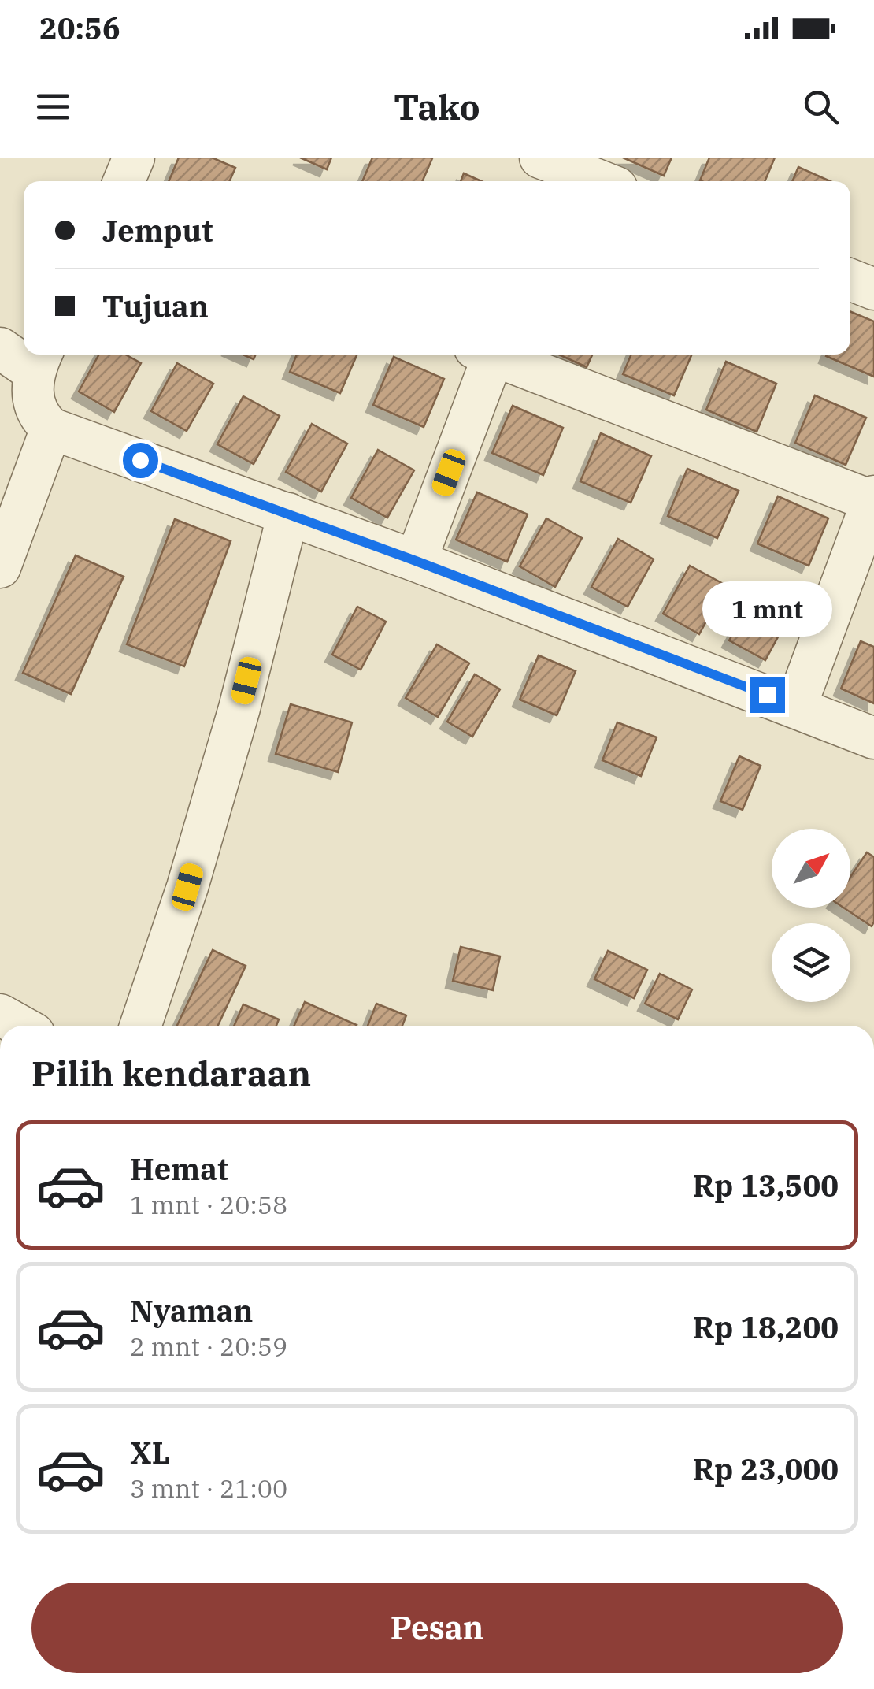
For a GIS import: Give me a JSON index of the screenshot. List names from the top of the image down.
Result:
{
  "north": "top right",
  "page": {
    "status": "20:56",
    "header": "Tako",
    "banner": ["Jemput", "Tujuan"],
    "bubble": "1 mnt",
    "heading": "Pilih kendaraan",
    "list": [
      {
        "name": "Hemat",
        "note": "1 mnt · 20:58",
        "value": "Rp 13,500"
      },
      {
        "name": "Nyaman",
        "note": "2 mnt · 20:59",
        "value": "Rp 18,200"
      },
      {
        "name": "XL",
        "note": "3 mnt · 21:00",
        "value": "Rp 23,000"
      }
    ],
    "buttons": "Pesan"
  }
}
